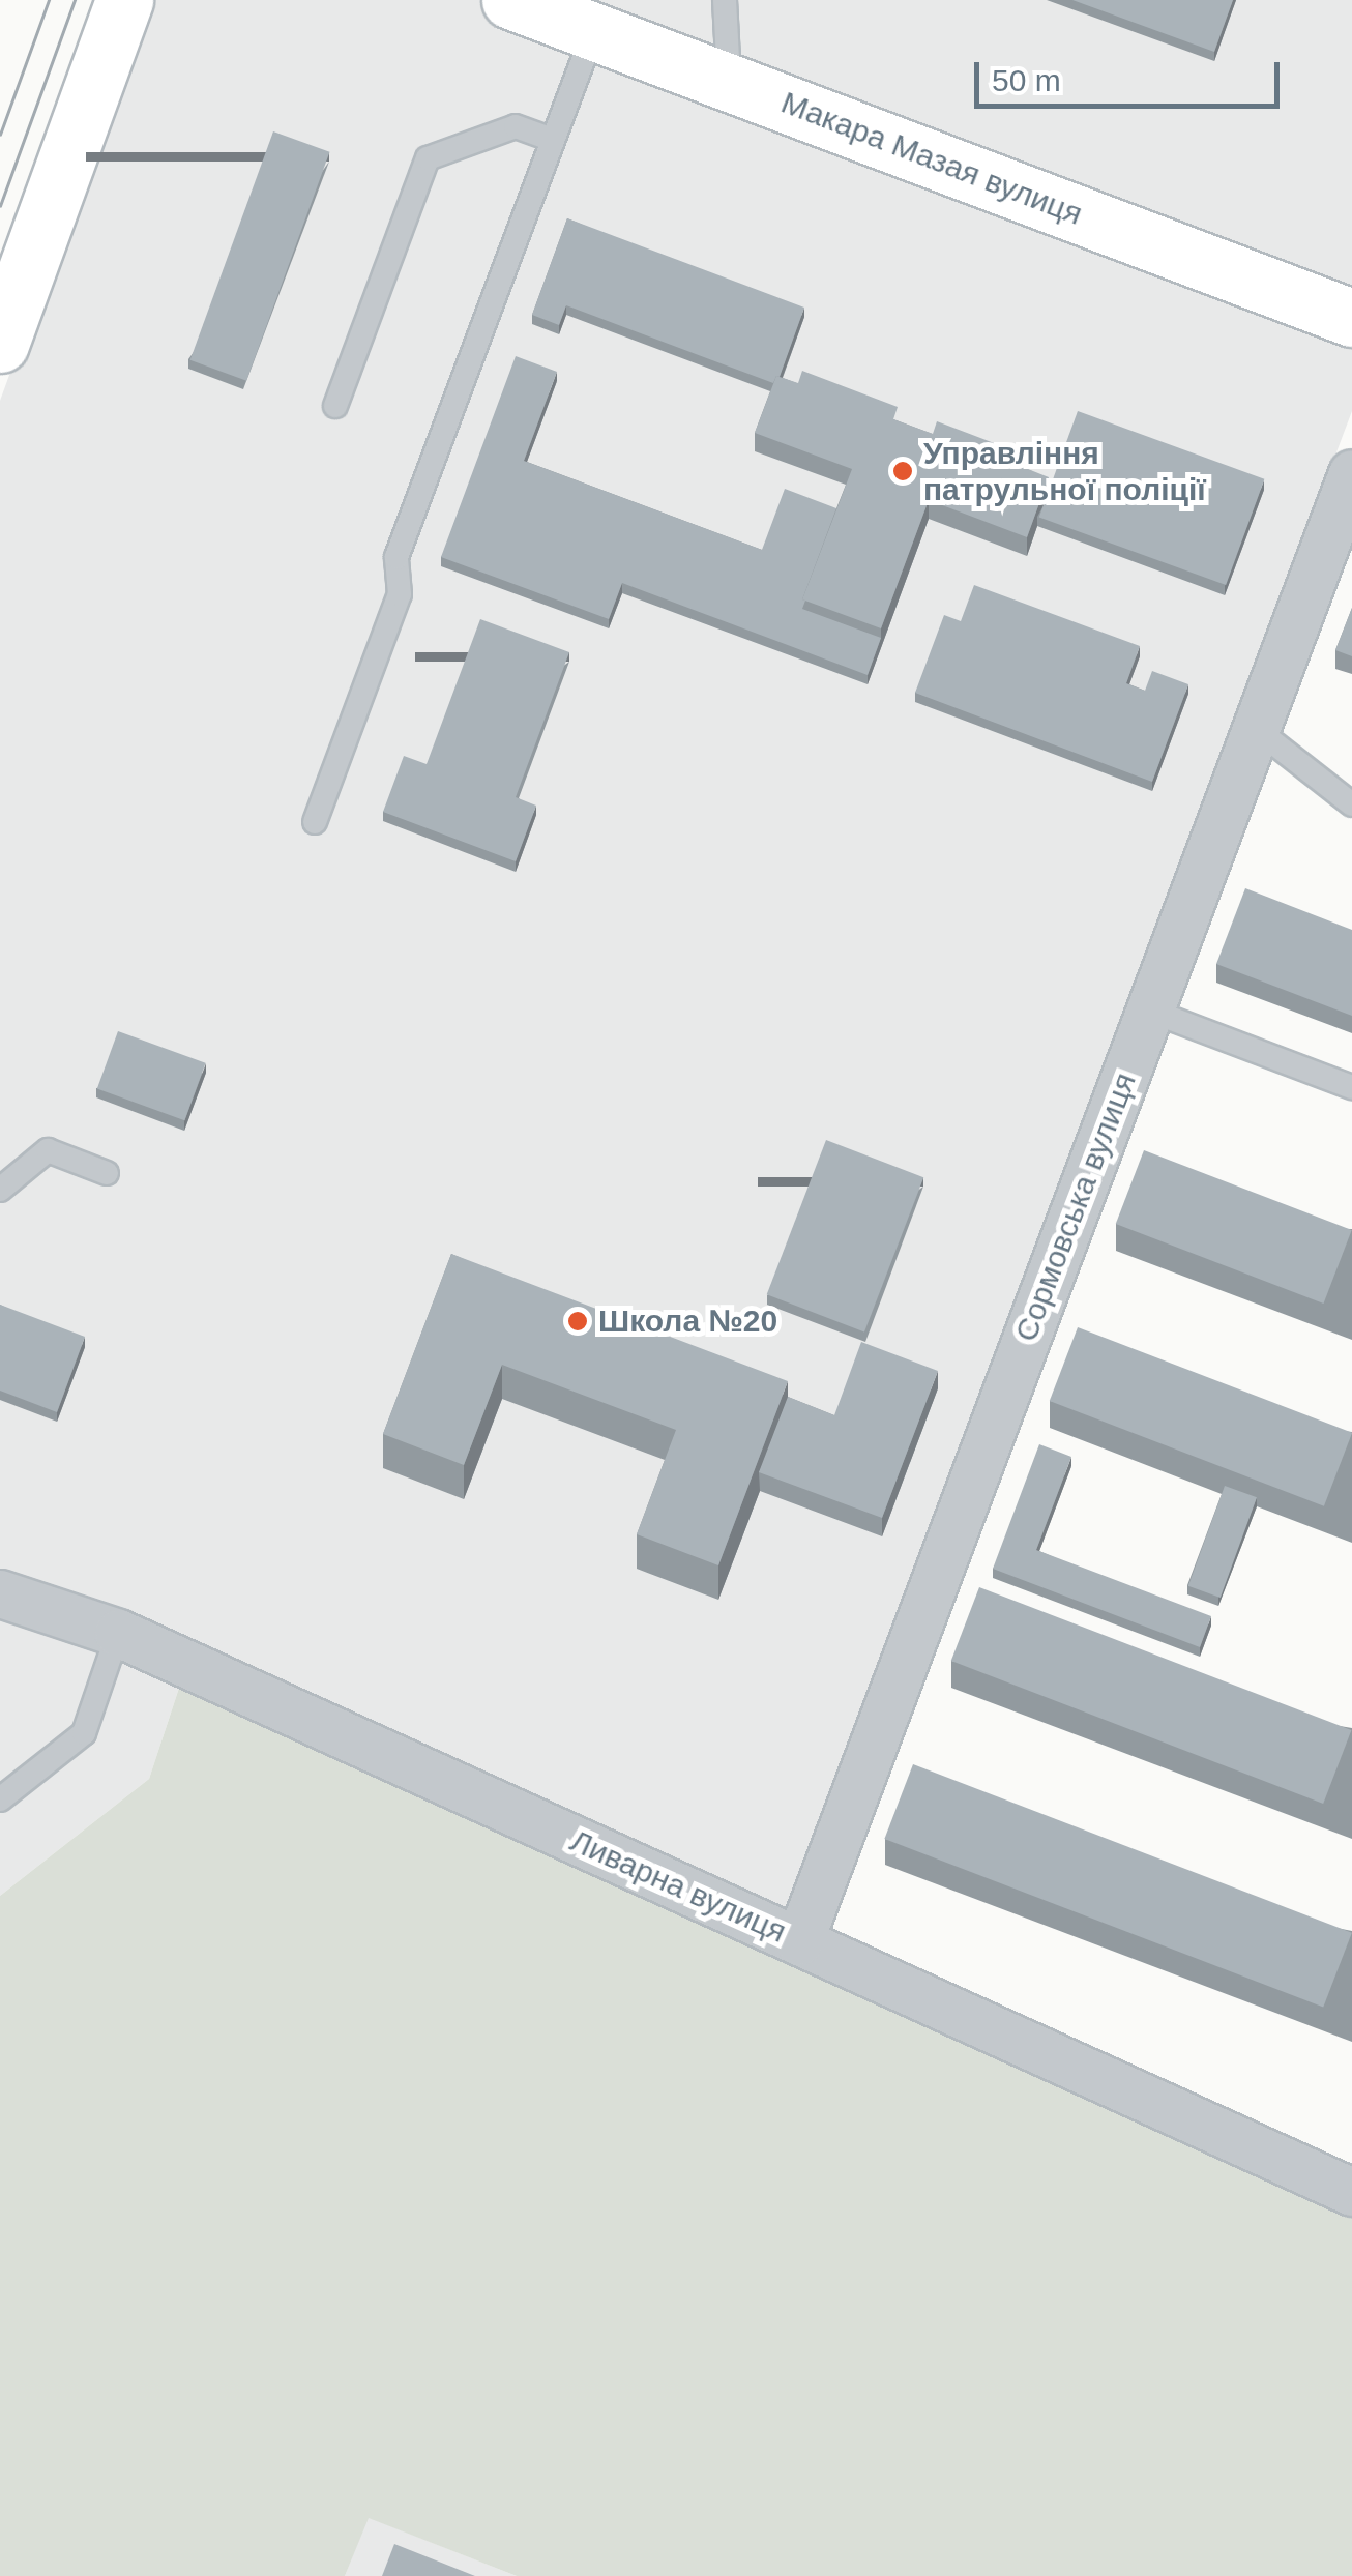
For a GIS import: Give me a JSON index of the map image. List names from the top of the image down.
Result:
{
  "streets": {
    "main road": ["Макара Мазая вулиця"],
    "street": ["Сормовська вулиця", "Ливарна вулиця"]
  },
  "crossings": [
    ["Сормовська вулиця", "Ливарна вулиця"]
  ],
  "places": ["Управління патрульної поліції", "Школа №20"],
  "scale_bar": "50 m"
}
